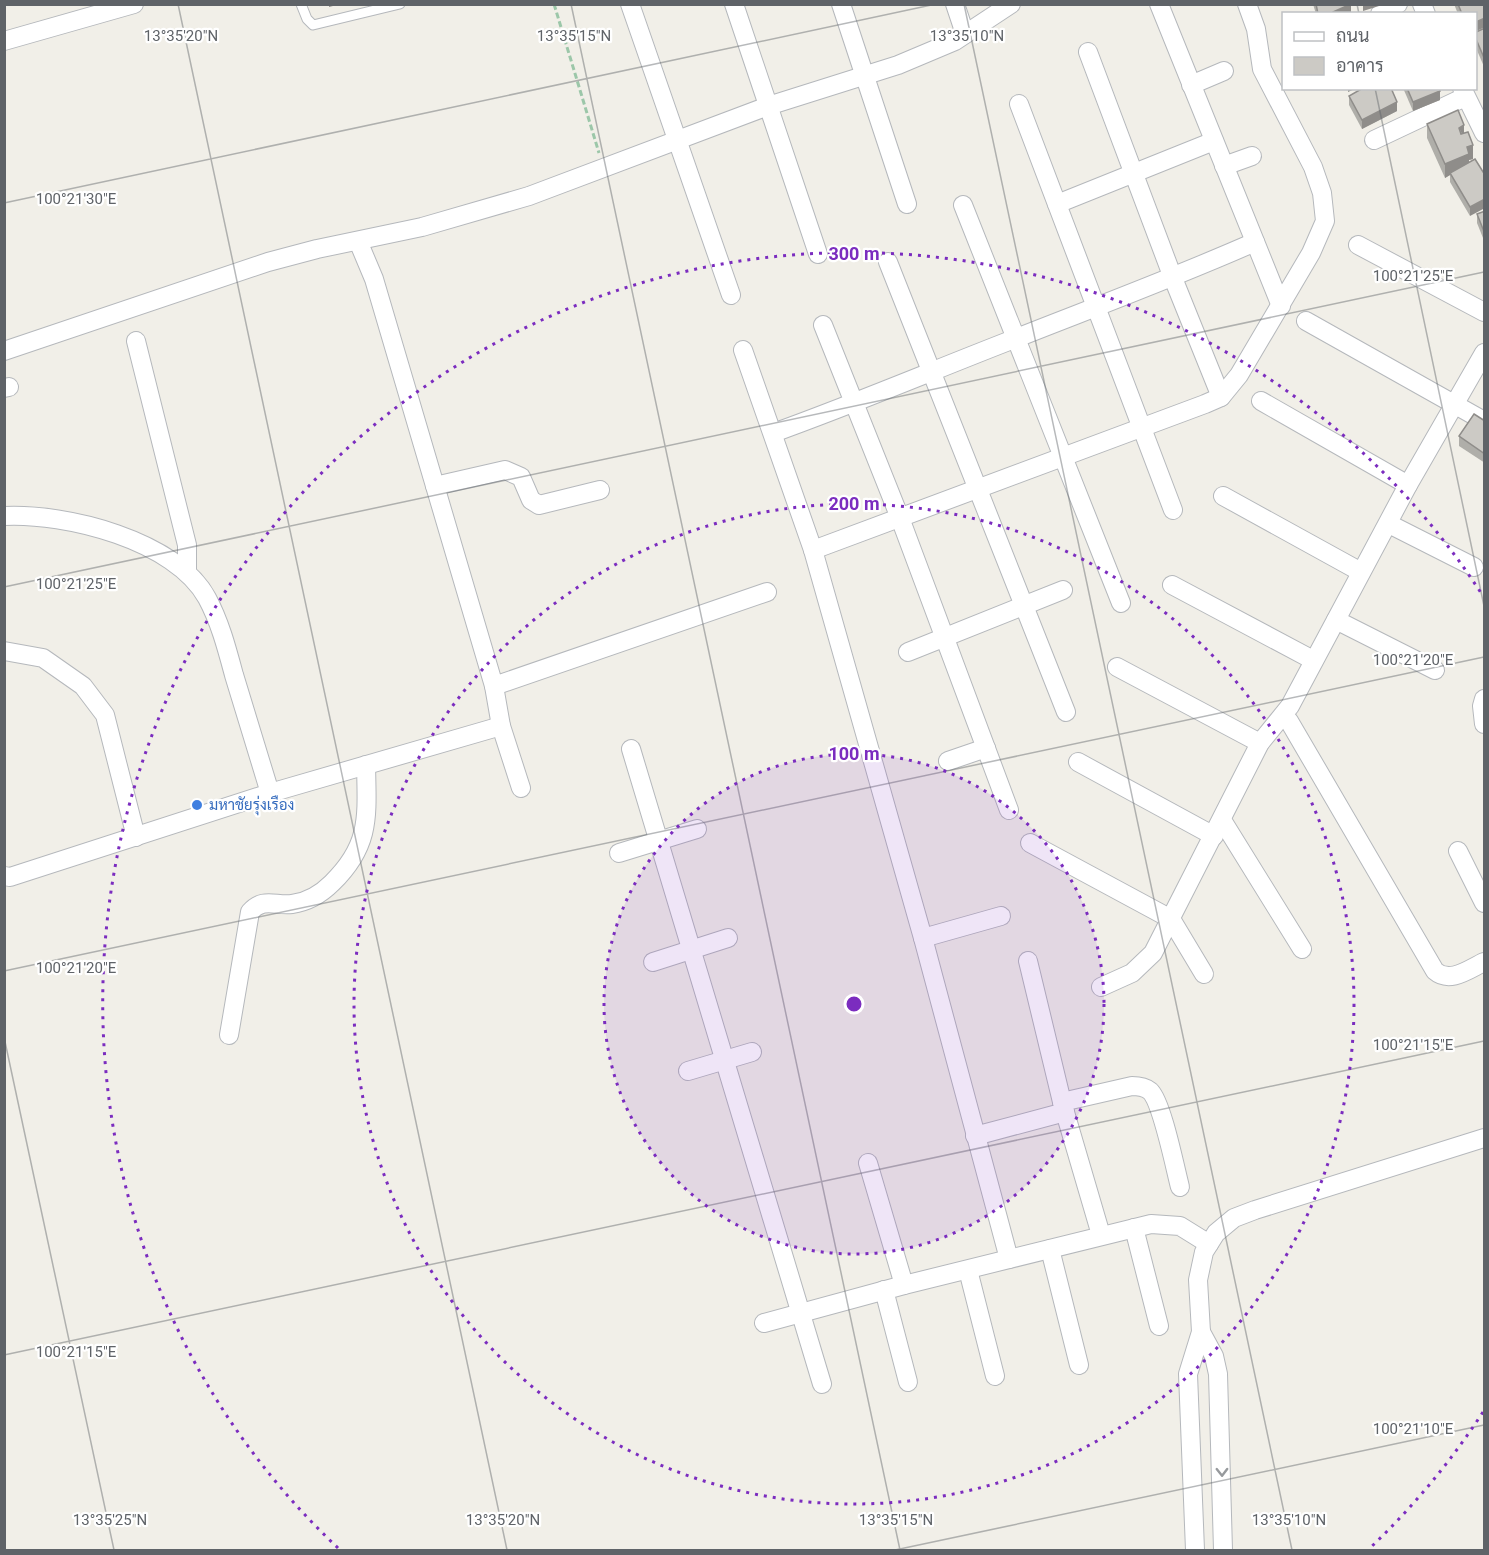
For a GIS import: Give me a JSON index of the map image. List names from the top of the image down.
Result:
{
  "places": ["มหาชัยรุ่งเรือง"],
  "legend": ["ถนน", "อาคาร"],
  "coordinates": [
    "13°35'20\"N",
    "13°35'15\"N",
    "13°35'10\"N",
    "100°21'30\"E",
    "100°21'25\"E",
    "100°21'20\"E",
    "100°21'15\"E",
    "100°21'10\"E",
    "13°35'25\"N"
  ],
  "rings": ["300 m", "200 m", "100 m"]
}
